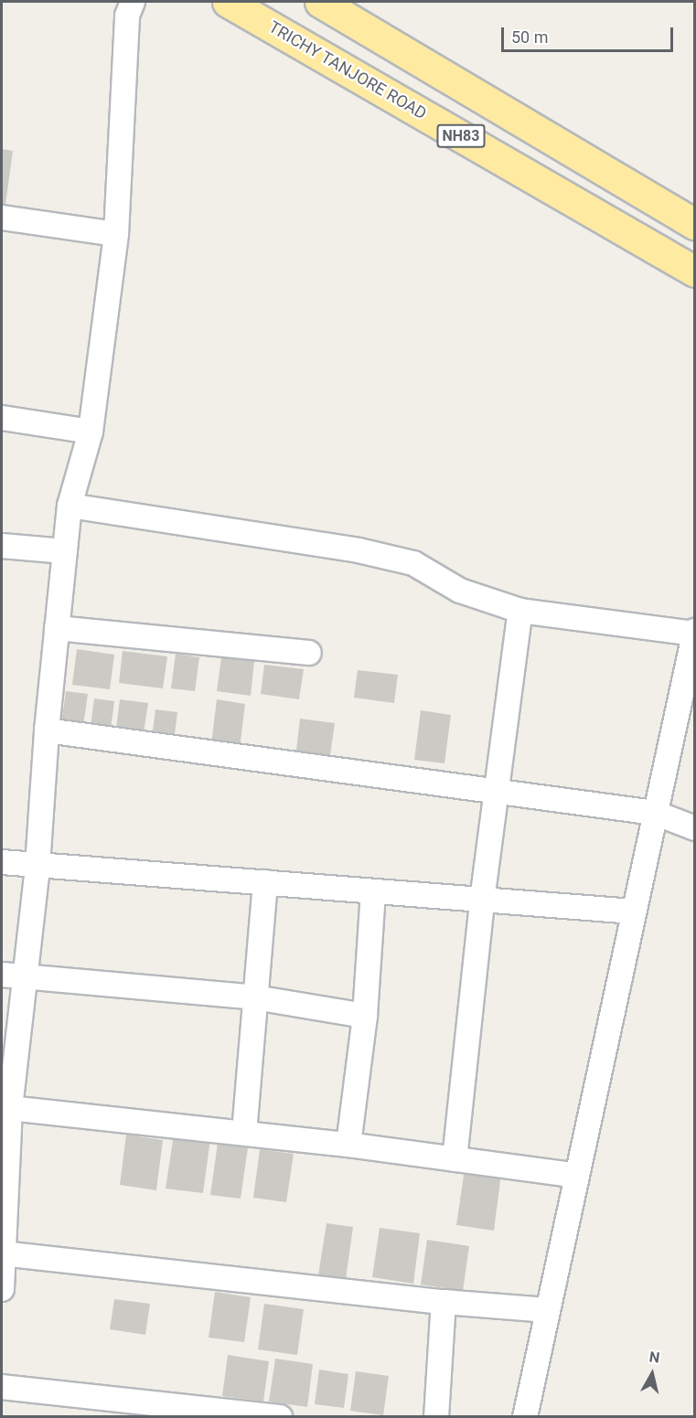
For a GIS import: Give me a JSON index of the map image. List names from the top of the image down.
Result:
{
  "streets": {
    "highway": ["TRICHY TANJORE ROAD", "NH83"]
  },
  "scale_bar": "50 m",
  "north": "top"
}
